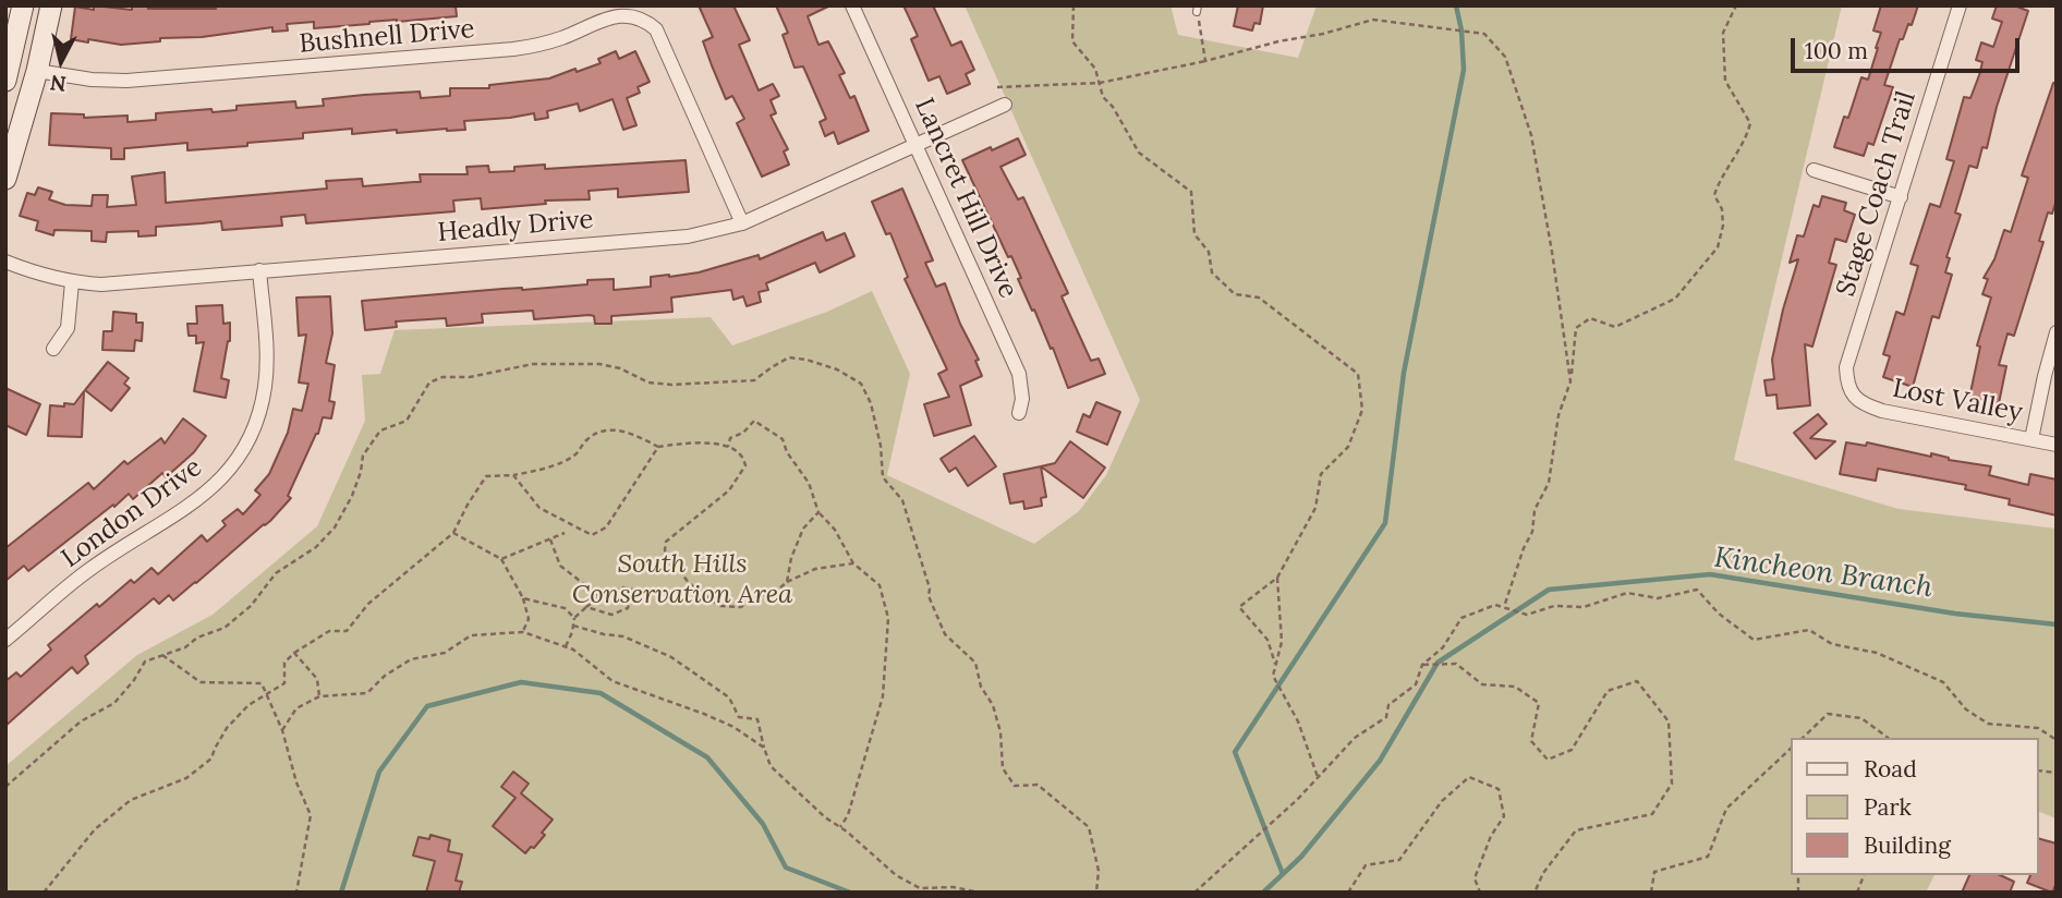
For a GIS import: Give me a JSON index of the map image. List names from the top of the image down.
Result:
{
  "streets": {
    "street": [
      "Bushnell Drive",
      "Stage Coach Trail",
      "Lancret Hill Drive",
      "Headly Drive",
      "Lost Valley",
      "London Drive"
    ]
  },
  "crossings": [
    ["Bushnell Drive", "Headly Drive"],
    ["Stage Coach Trail", "Lost Valley"],
    ["Lancret Hill Drive", "Headly Drive"],
    ["Headly Drive", "London Drive"]
  ],
  "water": ["Kincheon Branch"],
  "parks": ["South Hills Conservation Area"],
  "legend": ["Road", "Park", "Building"],
  "scale_bar": "100 m",
  "north": "bottom"
}
